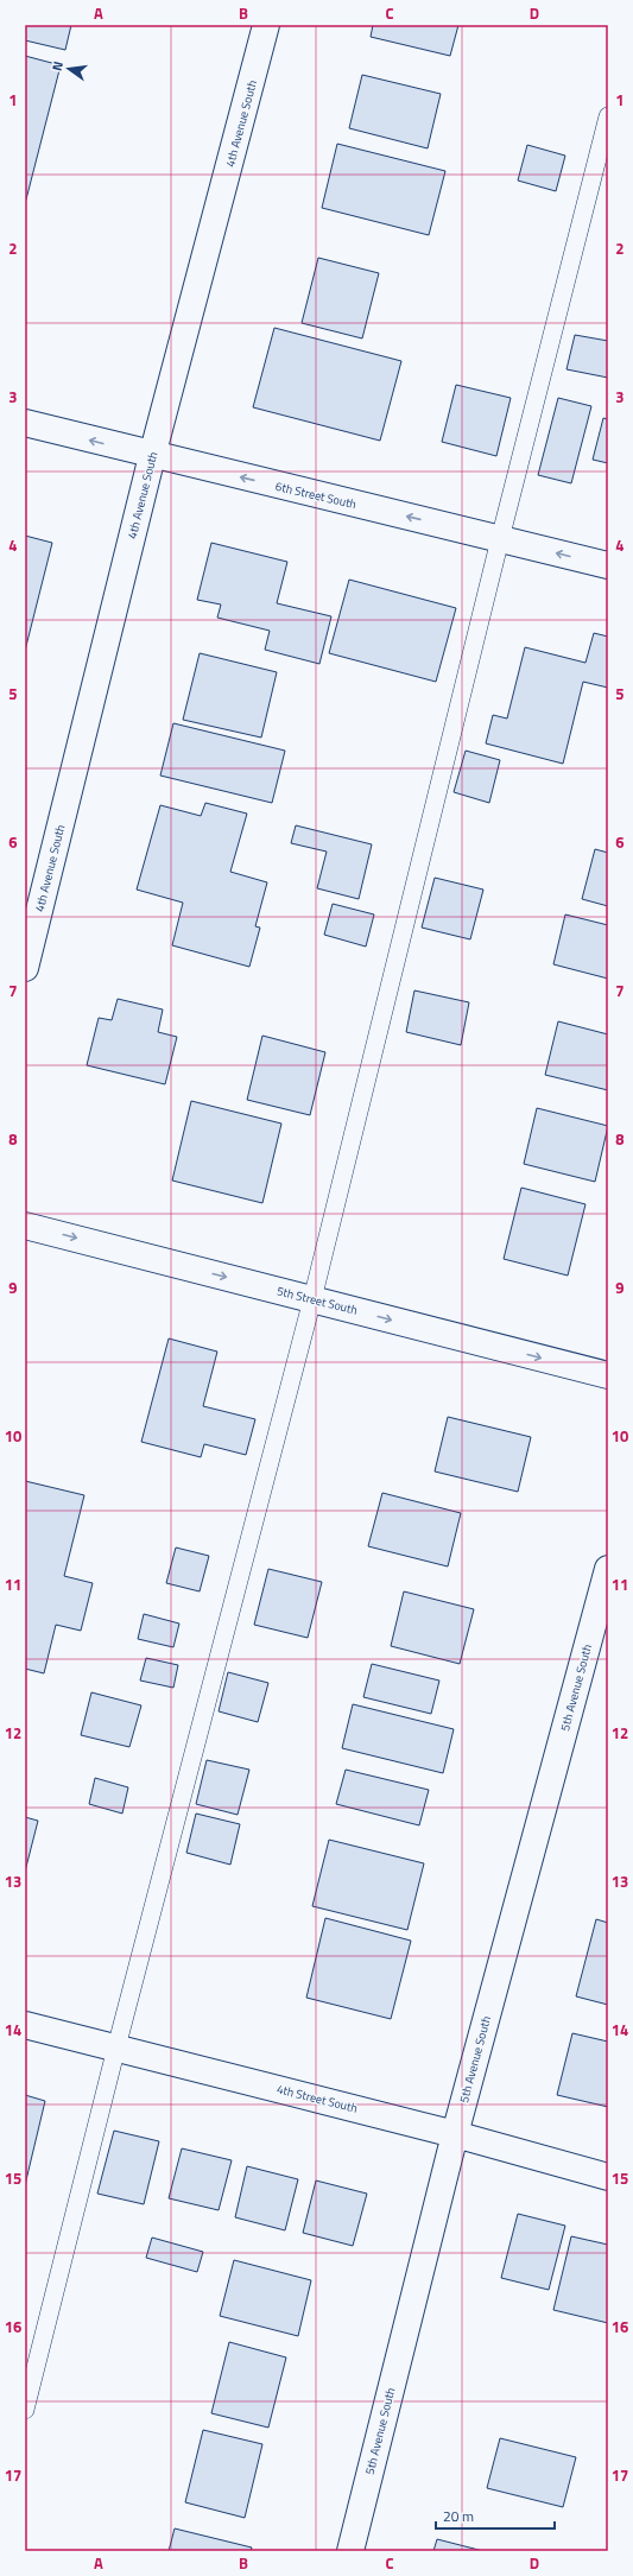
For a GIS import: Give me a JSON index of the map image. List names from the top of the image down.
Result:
{
  "streets": {
    "street": [
      "4th Avenue South",
      "6th Street South",
      "5th Street South",
      "5th Avenue South",
      "4th Street South"
    ]
  },
  "crossings": [
    ["4th Avenue South", "6th Street South"],
    ["5th Avenue South", "4th Street South"]
  ],
  "one_way": ["6th Street South", "5th Street South"],
  "scale_bar": "20 m",
  "north": "left",
  "grid": {
    "columns": [
      "A",
      "B",
      "C",
      "D"
    ],
    "rows": [
      "1",
      "2",
      "3",
      "4",
      "5",
      "6",
      "7",
      "8",
      "9",
      "10",
      "11",
      "12",
      "13",
      "14",
      "15",
      "16",
      "17"
    ]
  }
}
